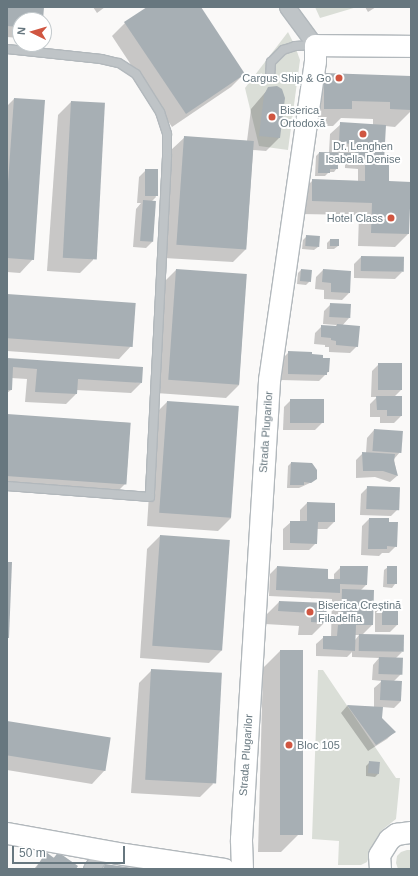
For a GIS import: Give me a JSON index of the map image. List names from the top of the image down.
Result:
{
  "streets": {
    "street": ["Strada Plugarilor"]
  },
  "places": [
    "Cargus Ship & Go",
    "Biserica Ortodoxă",
    "Dr. Lenghen Isabella Denise",
    "Hotel Class",
    "Biserica Creștină Filadelfia",
    "Bloc 105"
  ],
  "scale_bar": "50 m",
  "north": "left"
}
